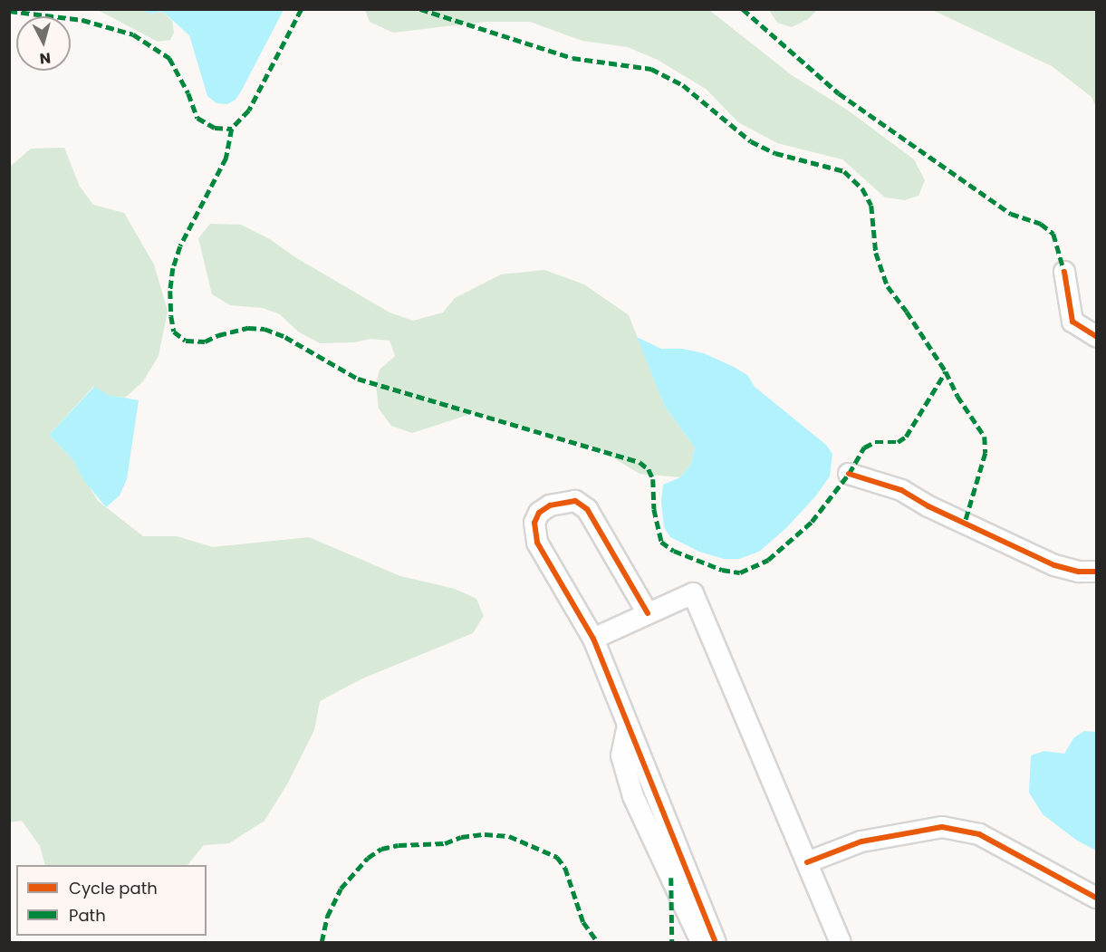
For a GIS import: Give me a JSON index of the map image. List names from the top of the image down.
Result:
{
  "legend": ["Cycle path", "Path"],
  "north": "bottom"
}
